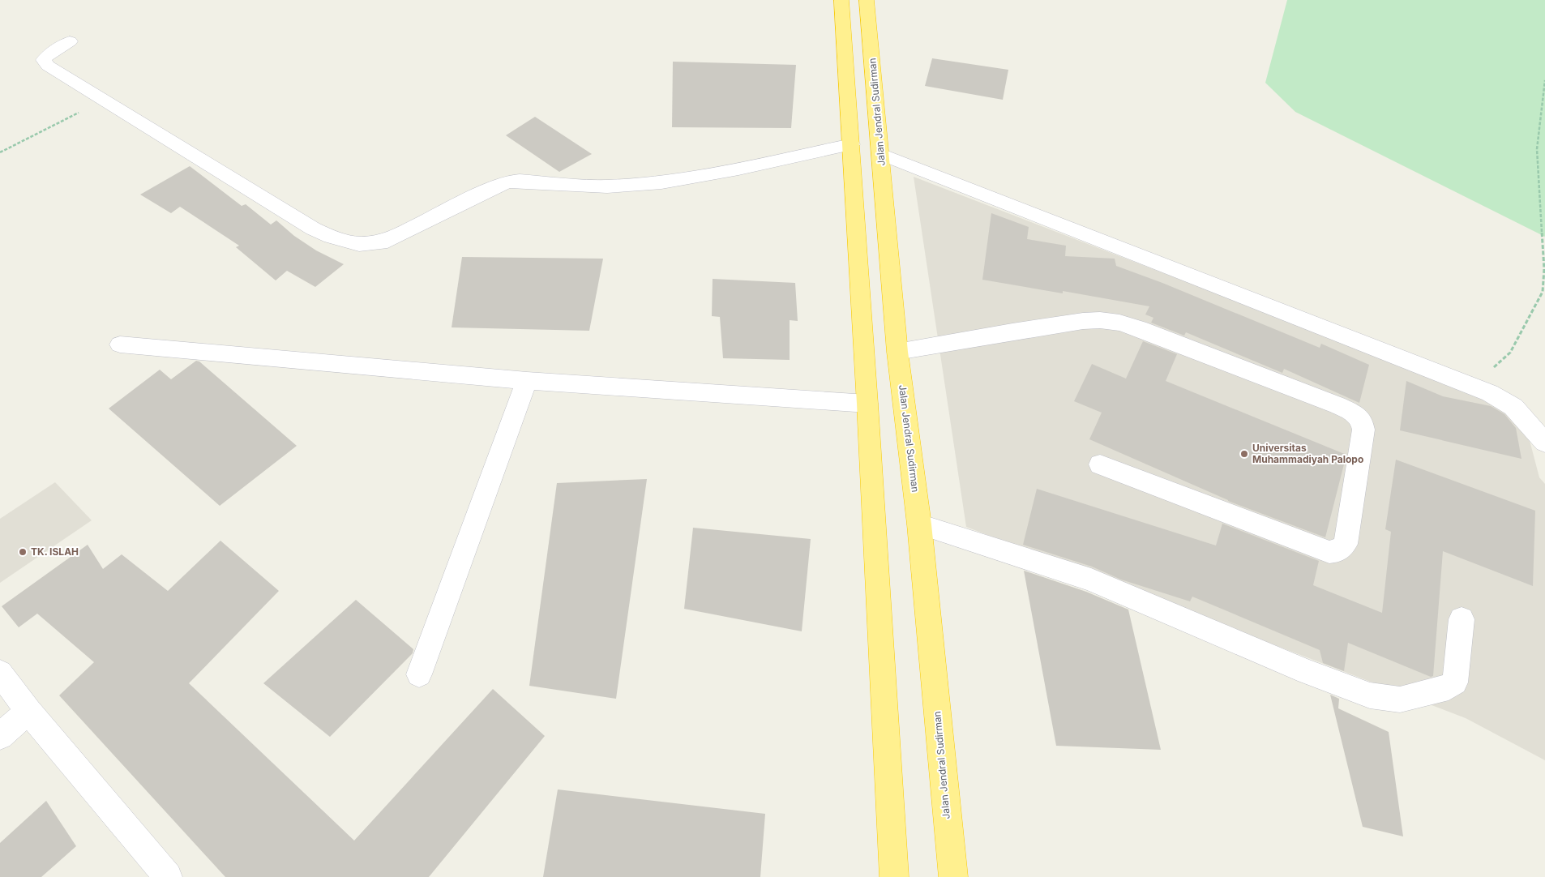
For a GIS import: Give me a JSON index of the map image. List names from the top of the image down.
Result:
{
  "streets": {
    "highway": ["Jalan Jendral Sudirman"]
  },
  "places": ["Universitas Muhammadiyah Palopo", "TK. ISLAH"]
}
